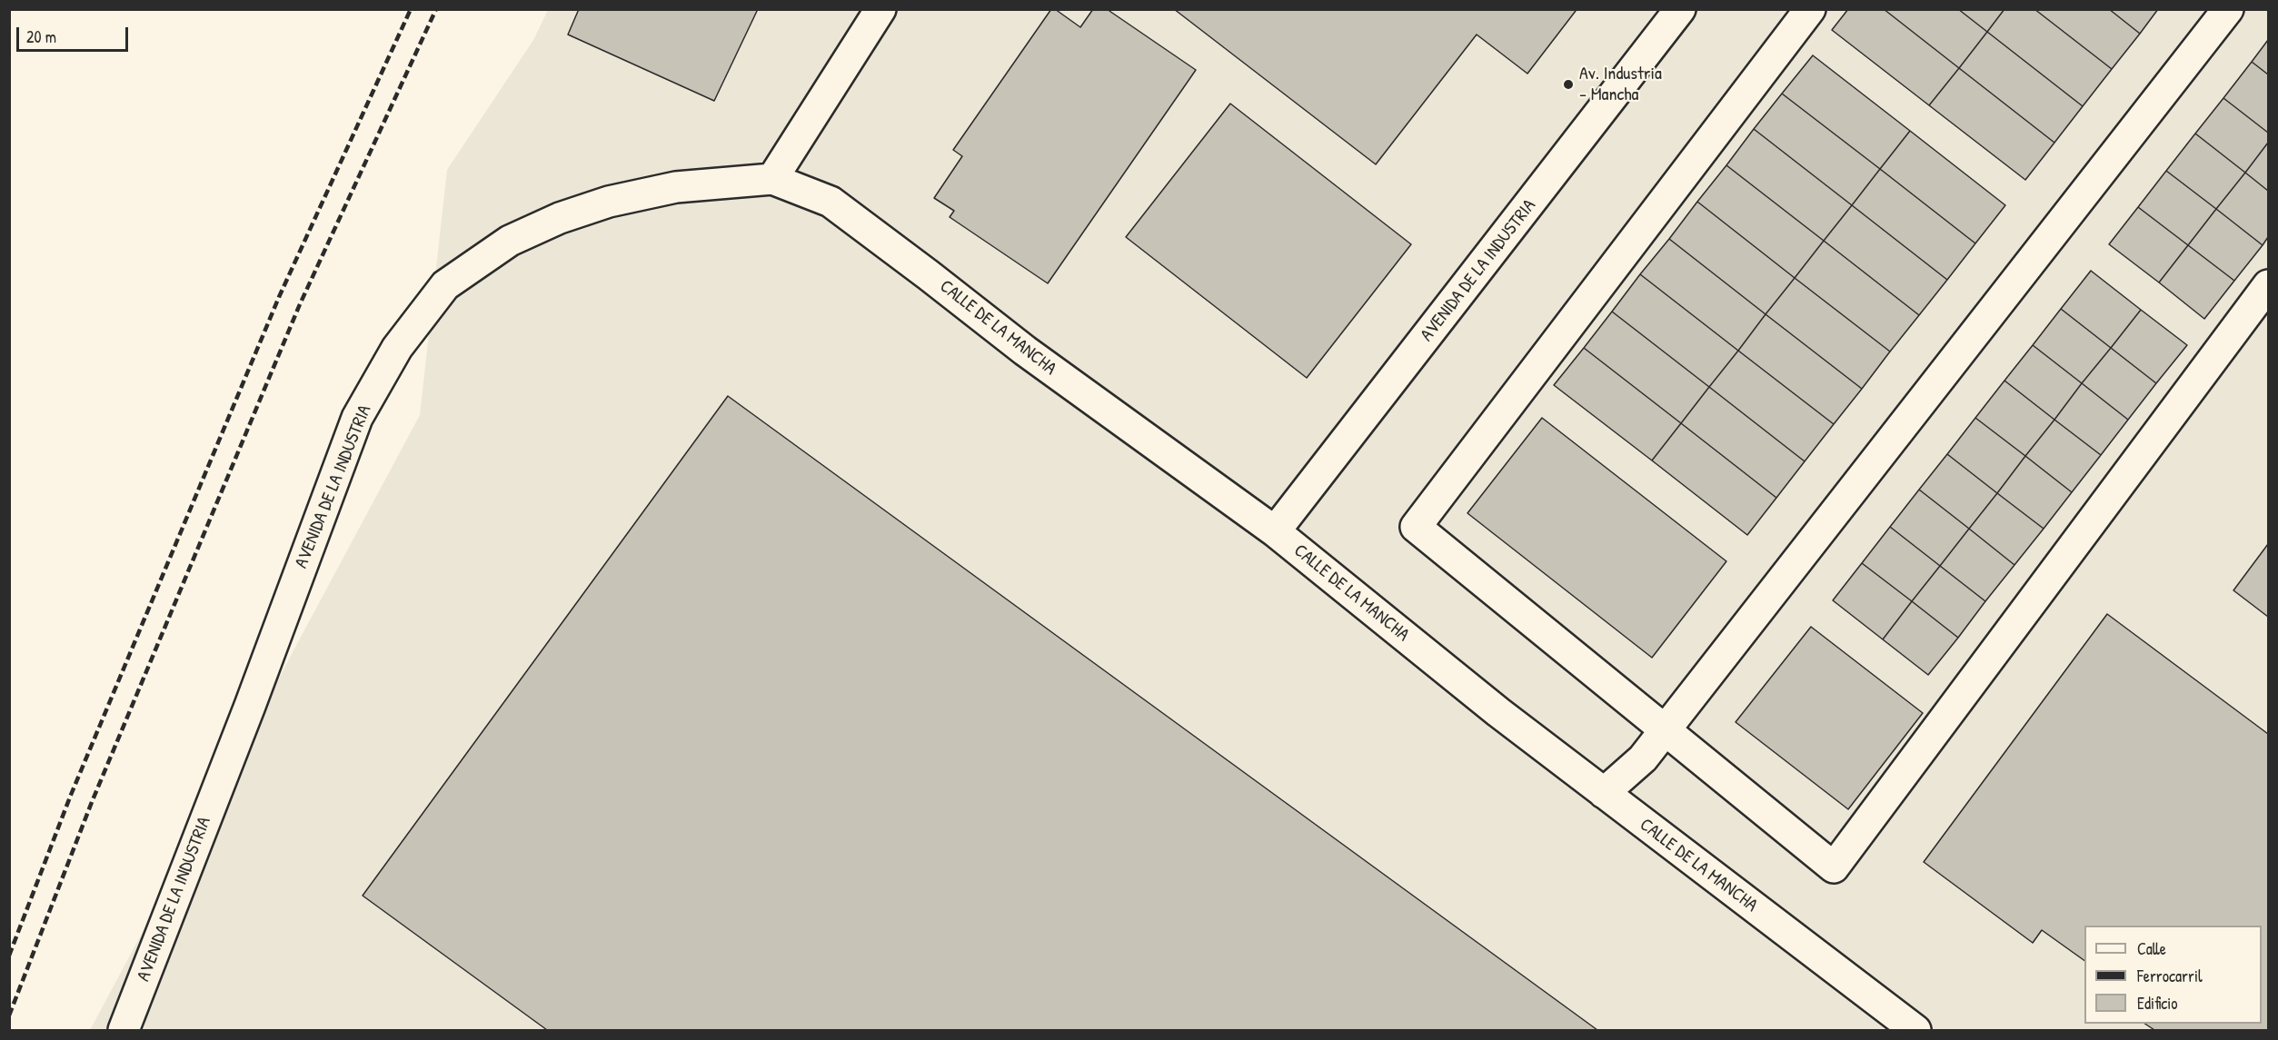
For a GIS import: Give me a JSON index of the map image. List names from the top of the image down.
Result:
{
  "streets": {
    "street": ["AVENIDA DE LA INDUSTRIA", "CALLE DE LA MANCHA"]
  },
  "crossings": [
    ["AVENIDA DE LA INDUSTRIA", "CALLE DE LA MANCHA"]
  ],
  "places": ["Av. Industria - Mancha"],
  "legend": ["Calle", "Ferrocarril", "Edificio"],
  "scale_bar": "20 m"
}
